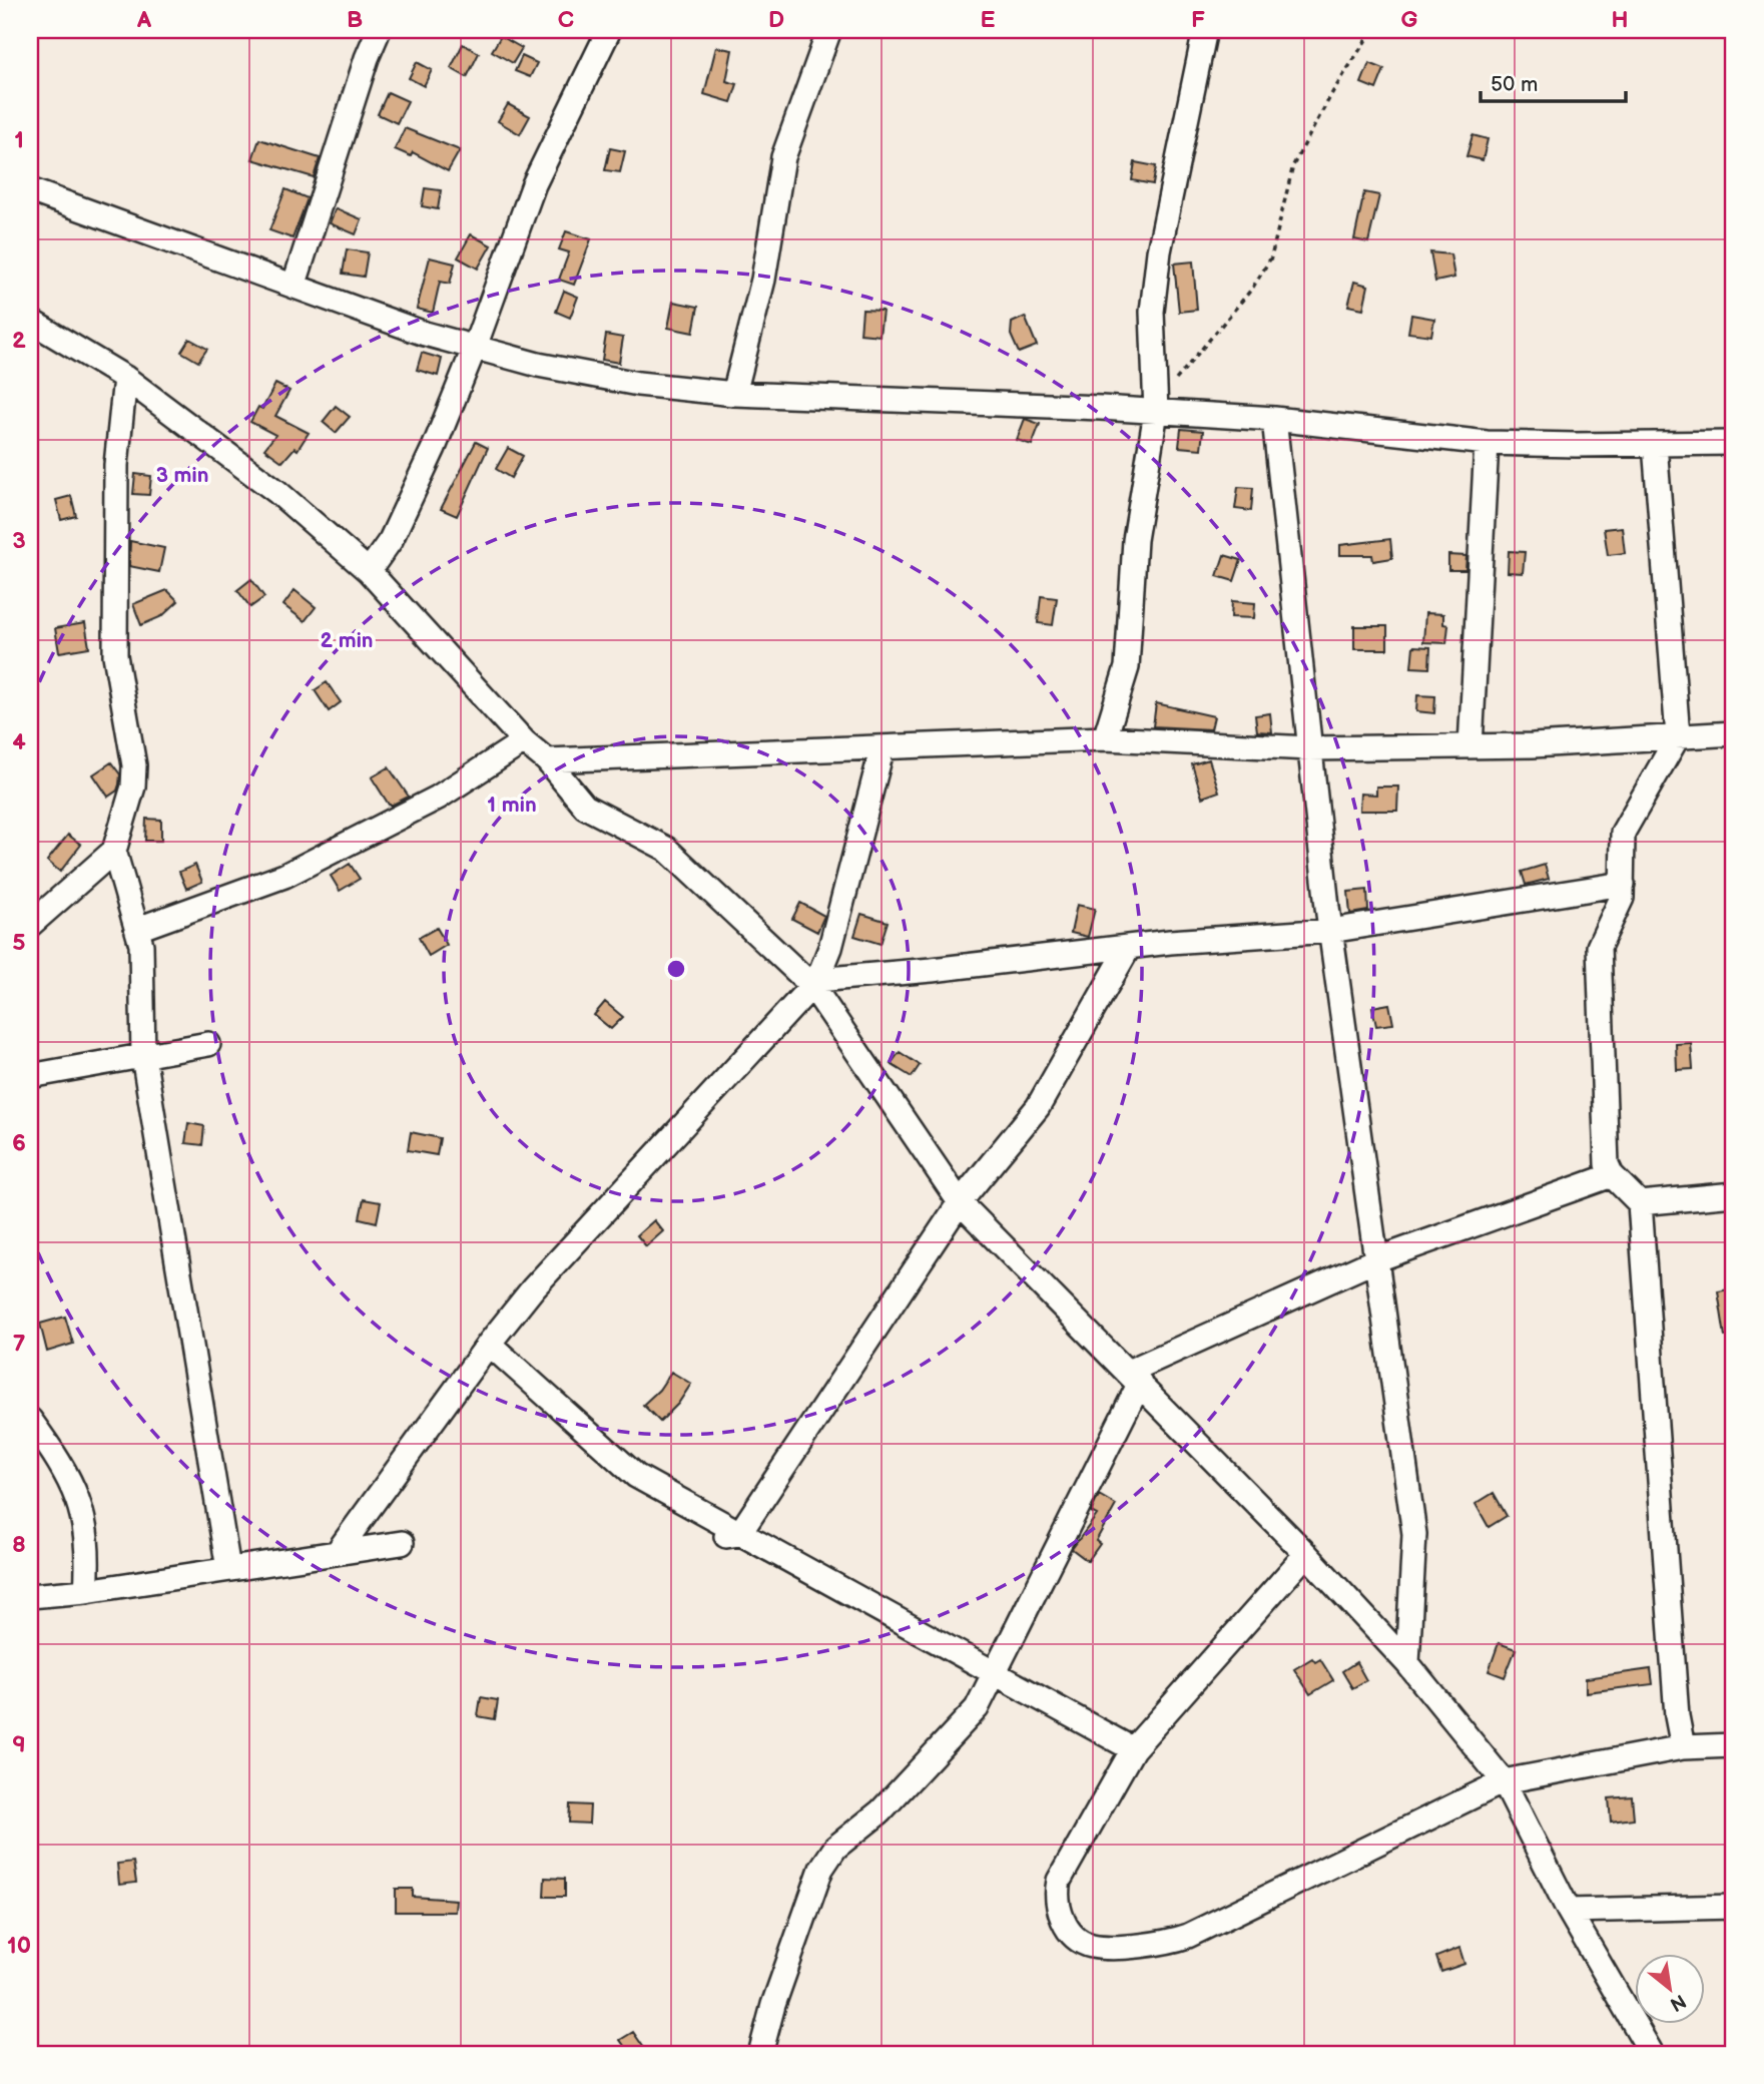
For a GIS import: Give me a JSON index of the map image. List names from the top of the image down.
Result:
{
  "scale_bar": "50 m",
  "north": "bottom right",
  "grid": {
    "columns": [
      "A",
      "B",
      "C",
      "D",
      "E",
      "F",
      "G",
      "H"
    ],
    "rows": [
      "1",
      "2",
      "3",
      "4",
      "5",
      "6",
      "7",
      "8",
      "9",
      "10"
    ]
  },
  "rings": ["3 min", "2 min", "1 min"]
}
